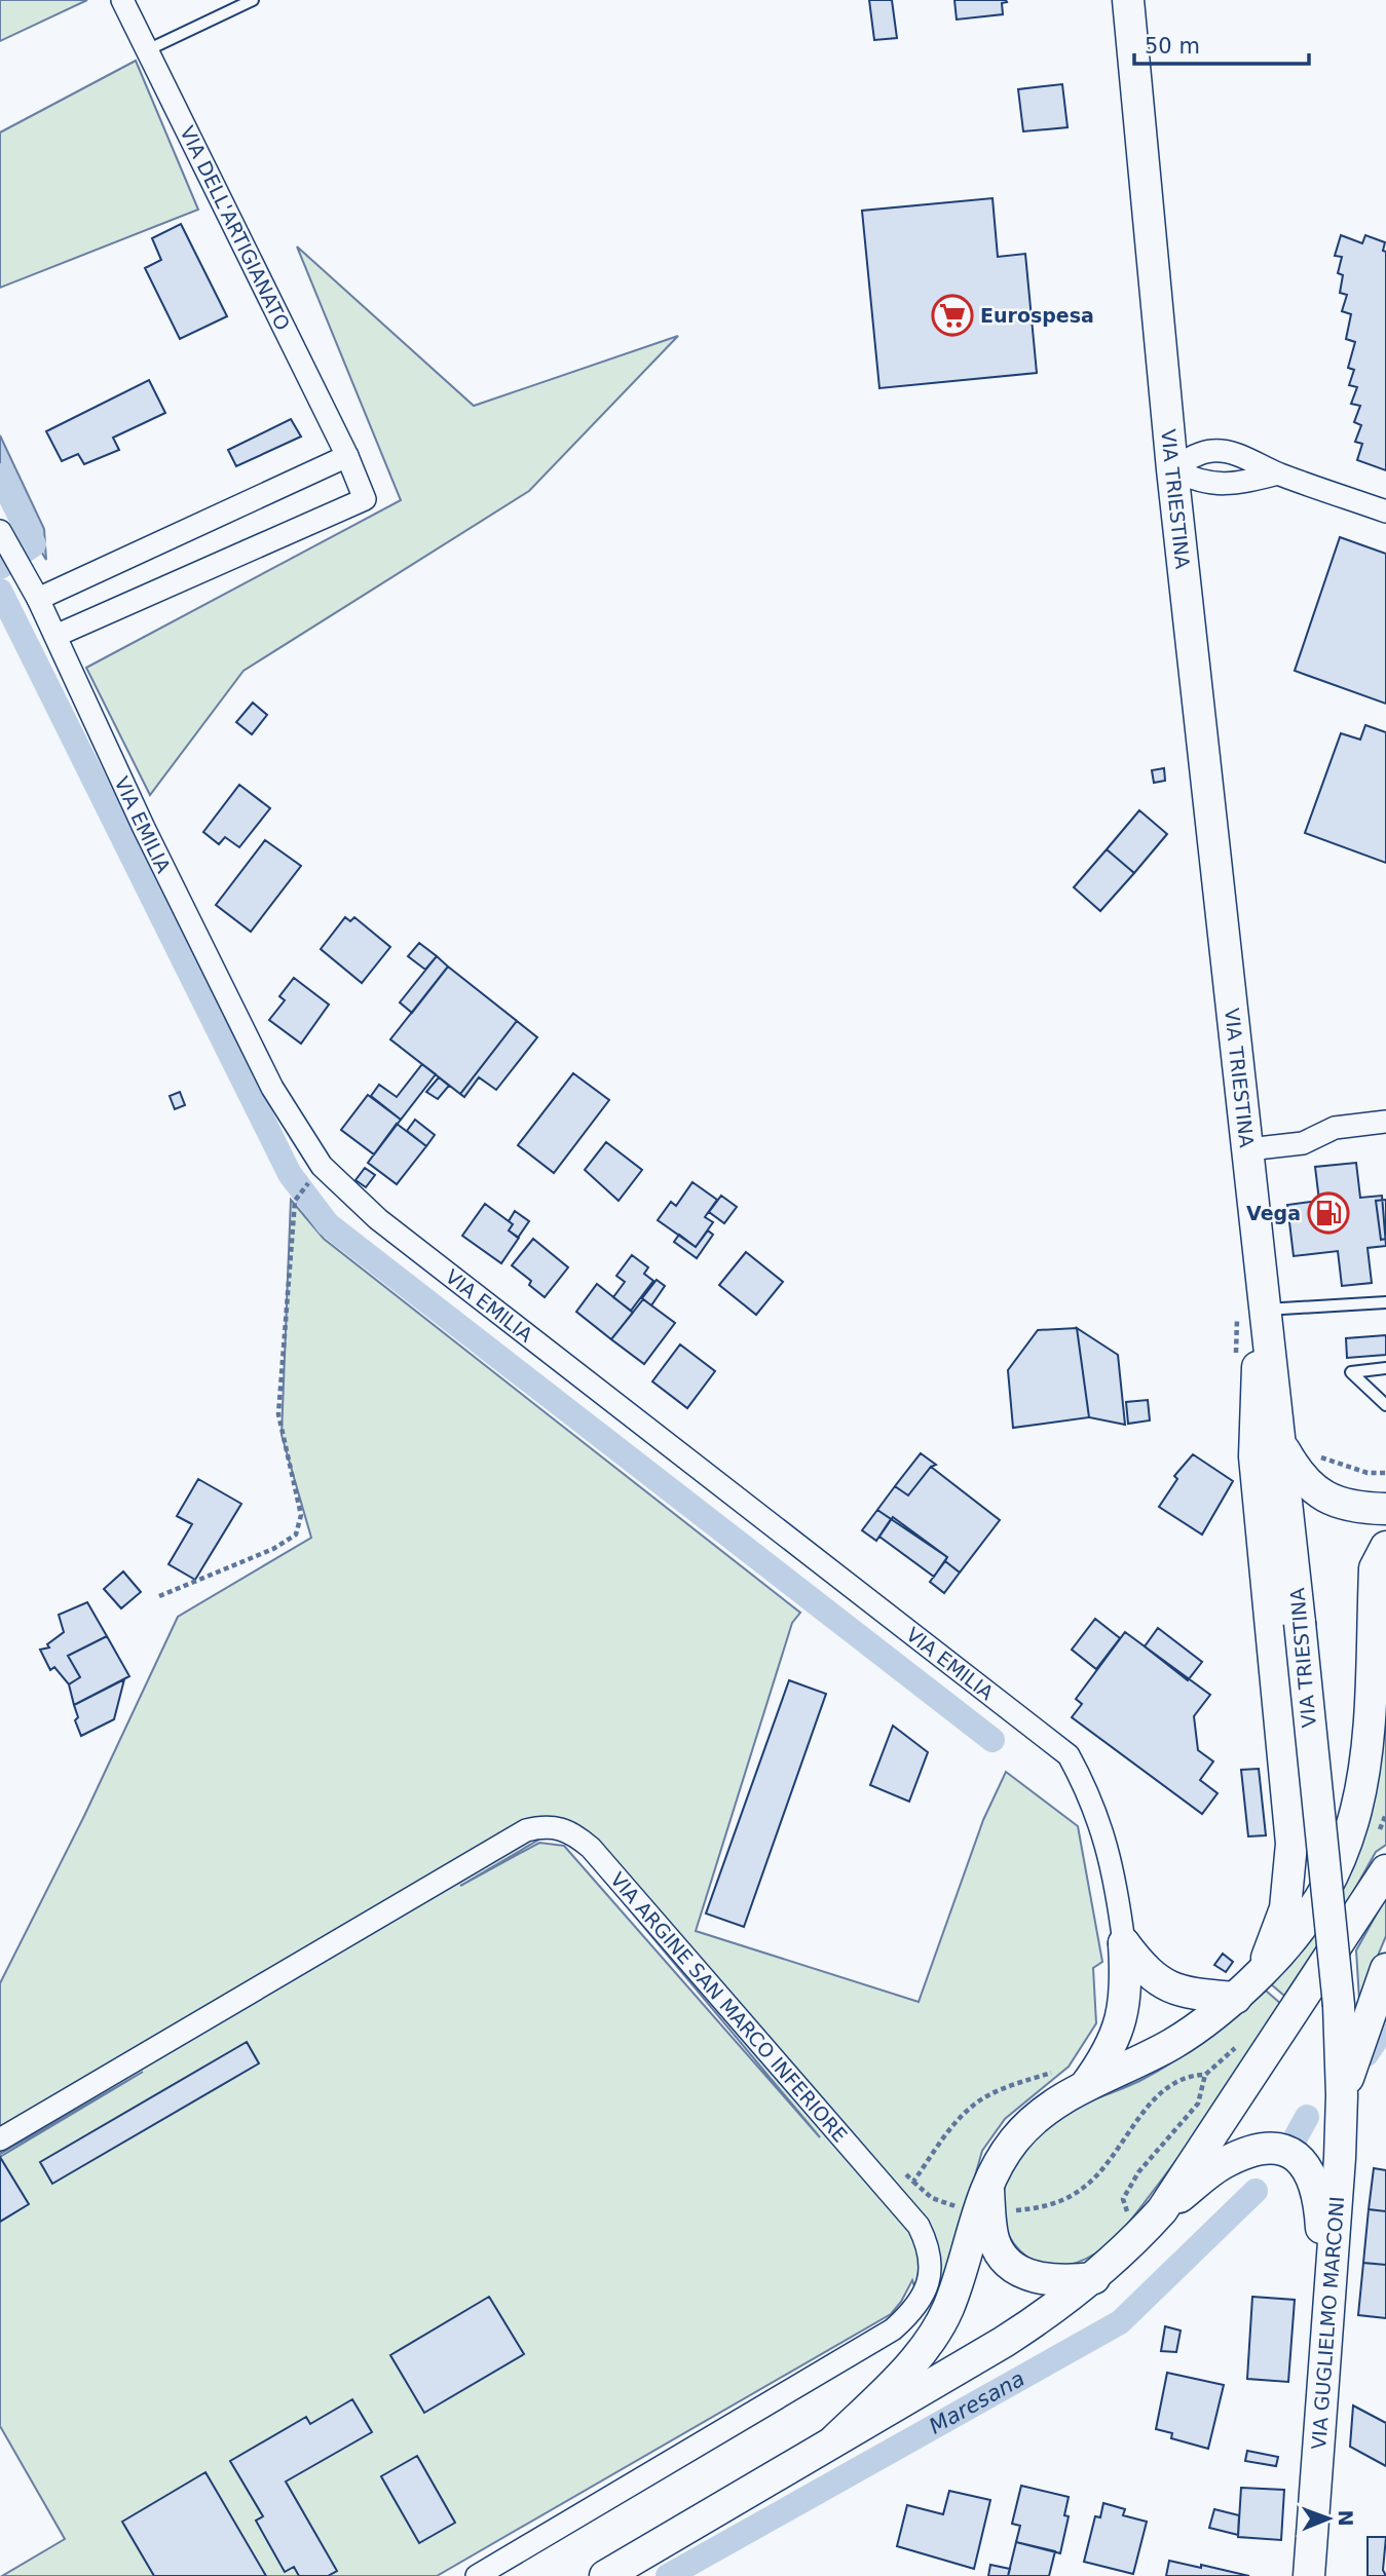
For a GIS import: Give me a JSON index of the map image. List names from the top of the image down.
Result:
{
  "streets": {
    "street": [
      "VIA DELL'ARTIGIANATO",
      "VIA TRIESTINA",
      "VIA EMILIA",
      "VIA ARGINE SAN MARCO INFERIORE",
      "VIA GUGLIELMO MARCONI"
    ]
  },
  "crossings": [
    ["VIA DELL'ARTIGIANATO", "VIA EMILIA"],
    ["VIA TRIESTINA", "VIA GUGLIELMO MARCONI"]
  ],
  "water": ["Maresana"],
  "places": {
    "supermarket": ["Eurospesa"],
    "fuel station": ["Vega"]
  },
  "scale_bar": "50 m",
  "north": "right"
}
